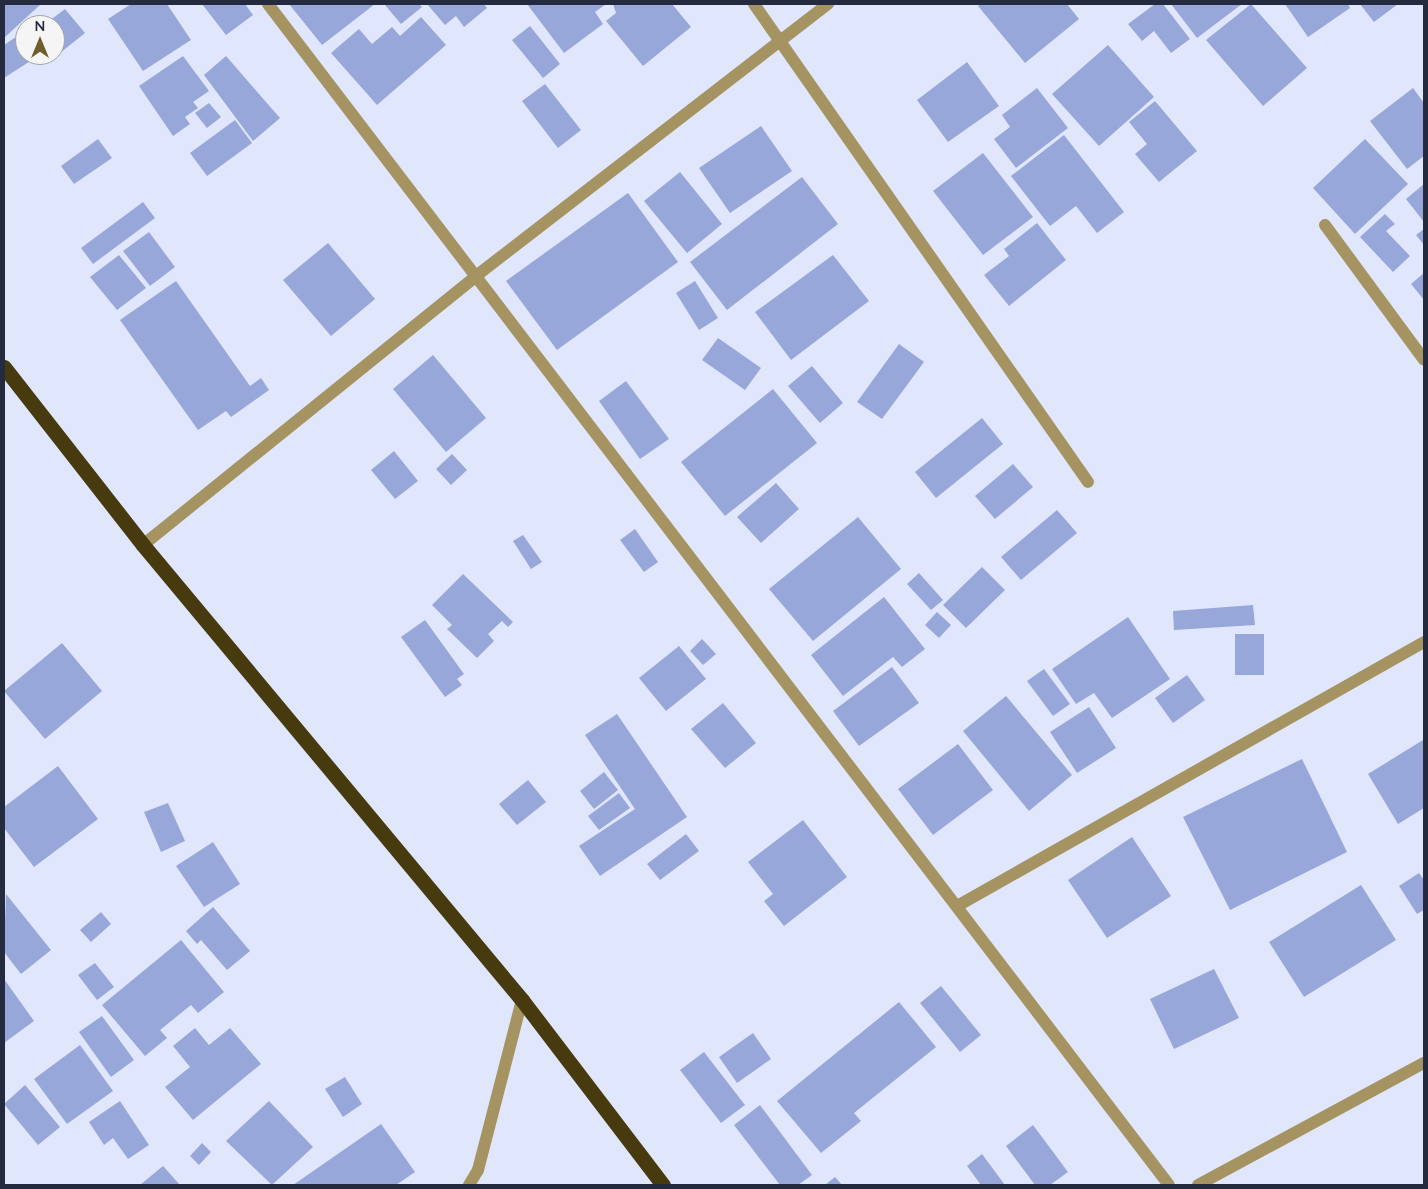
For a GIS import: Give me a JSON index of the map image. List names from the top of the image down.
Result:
{
  "north": "top"
}
